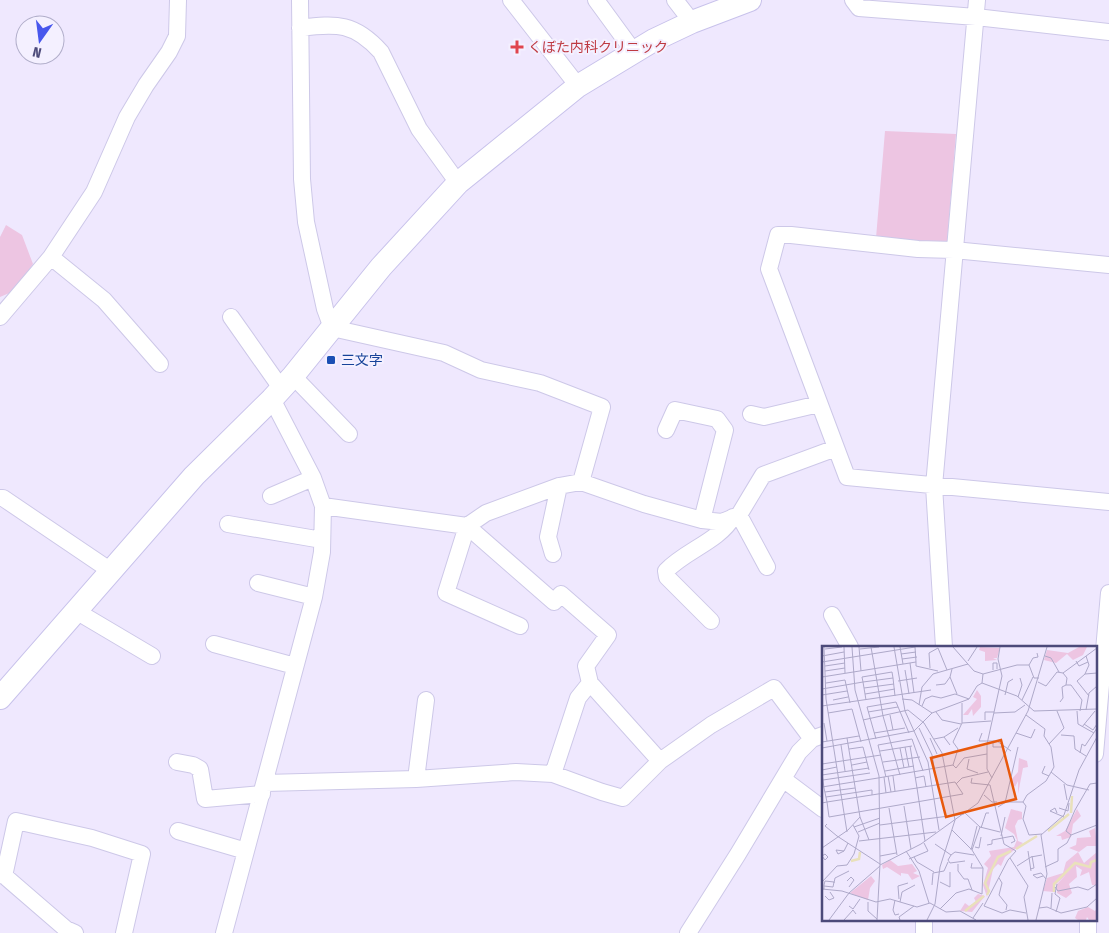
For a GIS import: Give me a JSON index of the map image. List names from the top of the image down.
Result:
{
  "places": {
    "health": ["くぼた内科クリニック"],
    "transit": ["三文字"]
  },
  "north": "bottom"
}
